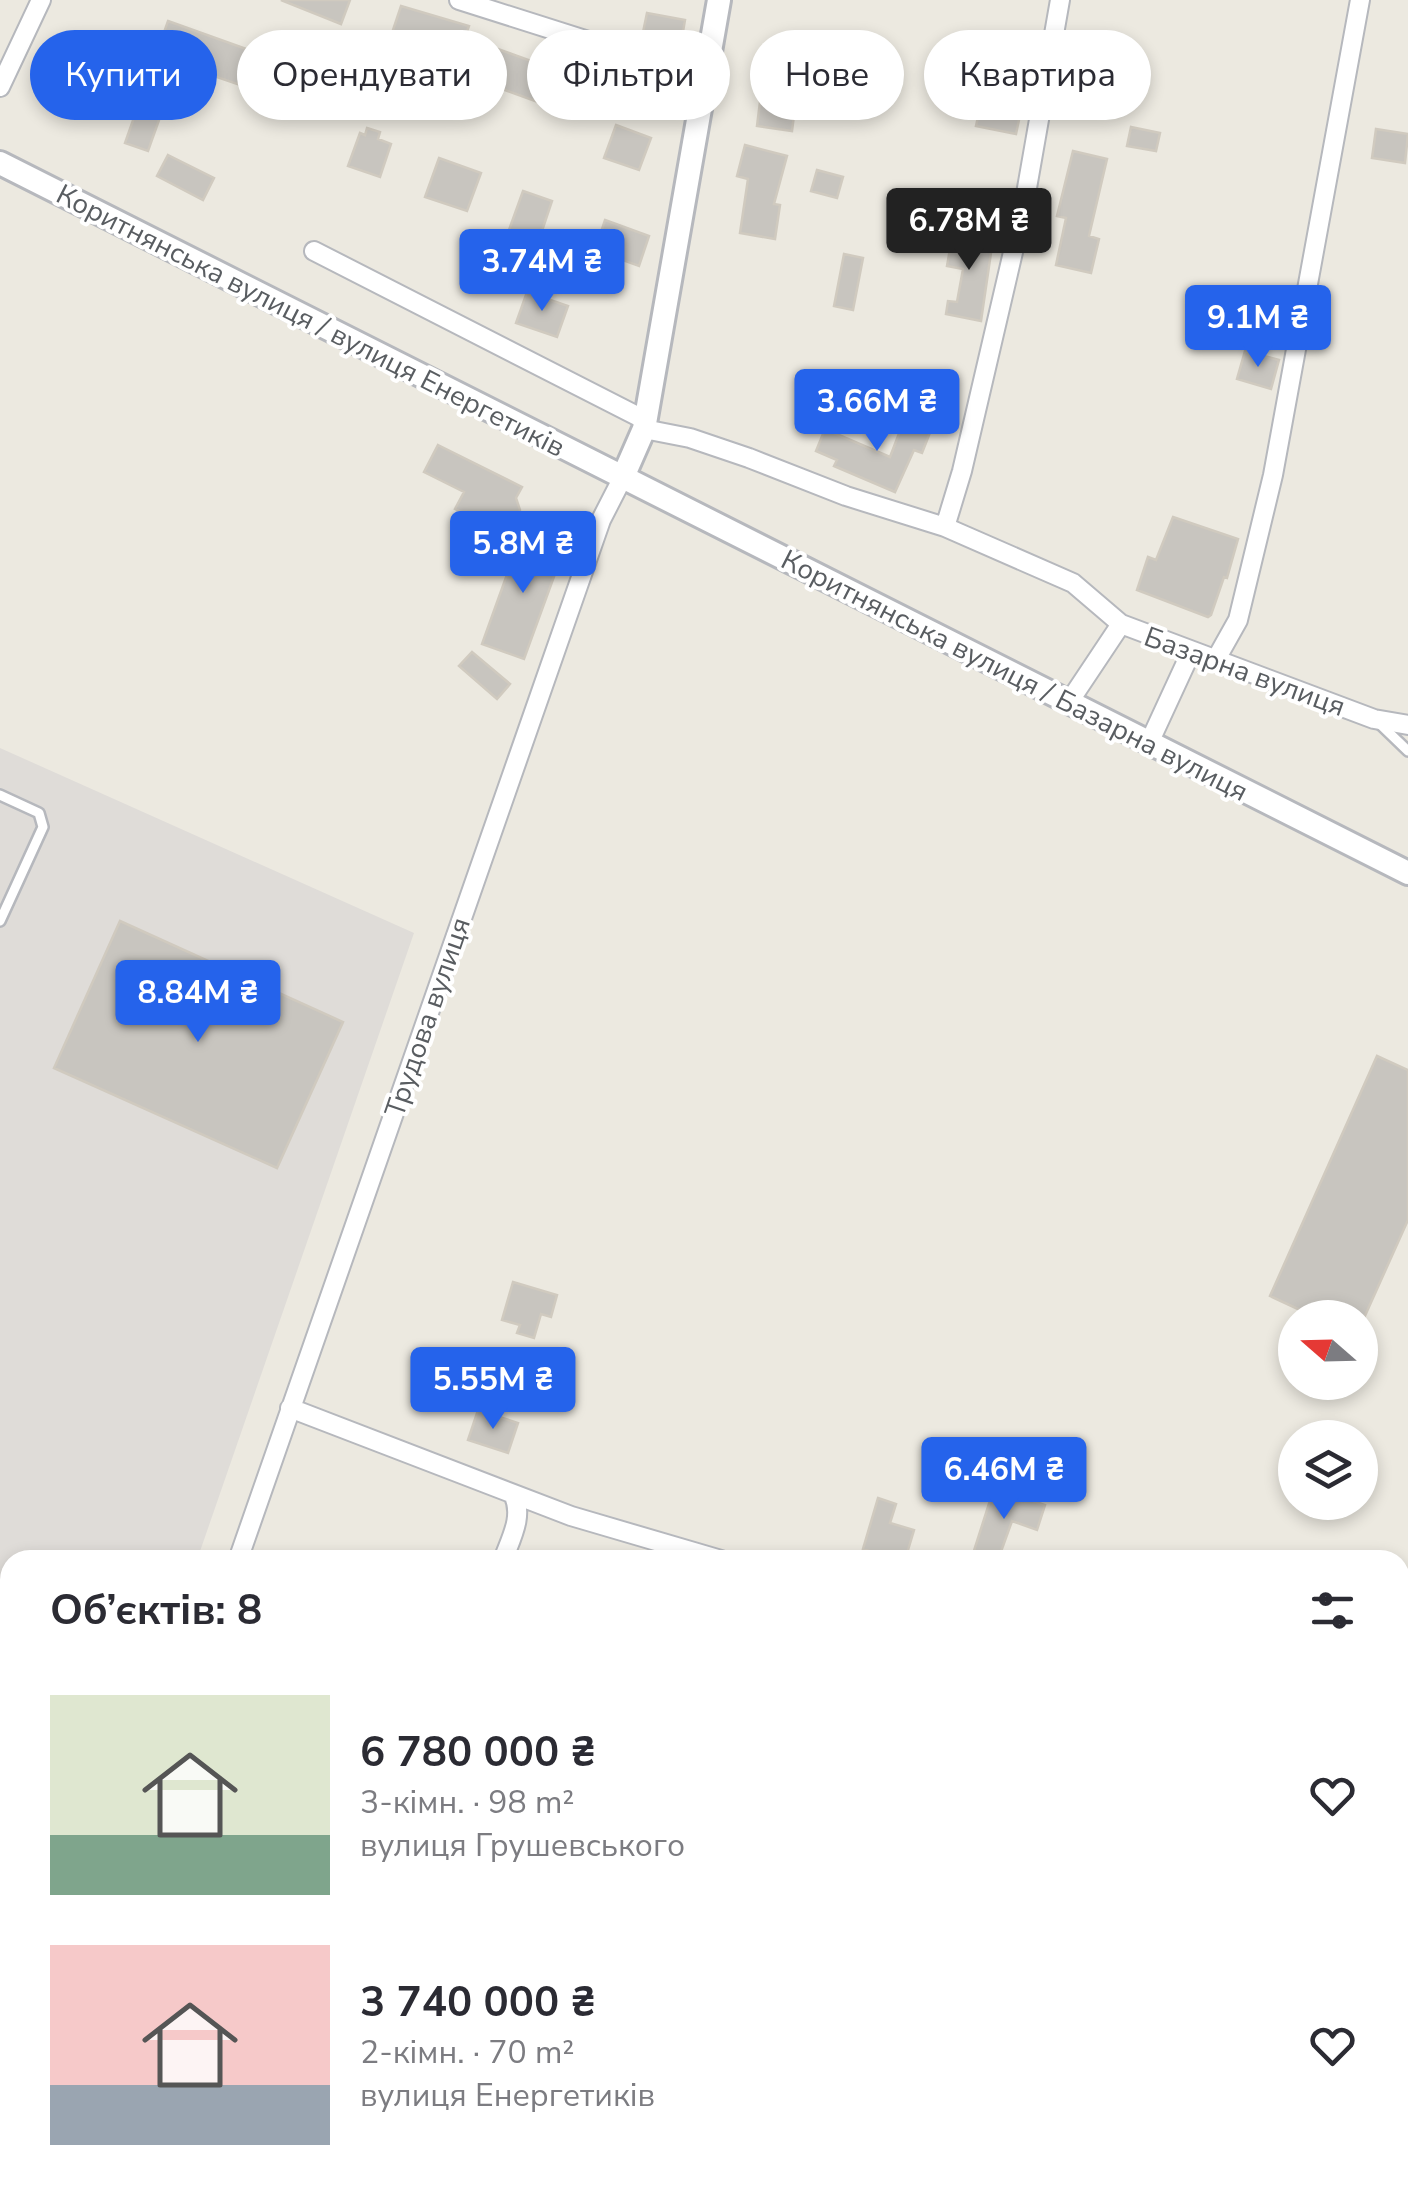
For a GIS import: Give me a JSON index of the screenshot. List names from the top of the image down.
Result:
{
  "streets": {
    "street": [
      "Коритнянська вулиця / вулиця Енергетиків",
      "Базарна вулиця",
      "Коритнянська вулиця / Базарна вулиця",
      "Трудова вулиця"
    ]
  },
  "crossings": [
    ["Коритнянська вулиця / вулиця Енергетиків", "Коритнянська вулиця / Базарна вулиця"],
    ["Коритнянська вулиця / вулиця Енергетиків", "Трудова вулиця"],
    ["Коритнянська вулиця / Базарна вулиця", "Трудова вулиця"]
  ],
  "north": "left",
  "page": {
    "chip": [
      "Купити",
      "Орендувати",
      "Фільтри",
      "Нове",
      "Квартира"
    ],
    "price": [
      "6.78M ₴",
      "3.74M ₴",
      "9.1M ₴",
      "3.66M ₴",
      "5.8M ₴",
      "8.84M ₴",
      "5.55M ₴",
      "6.46M ₴"
    ],
    "heading": "Об’єктів: 8",
    "list": [
      {
        "name": "6 780 000 ₴",
        "note": "3-кімн. · 98 m² · вулиця Грушевського"
      },
      {
        "name": "3 740 000 ₴",
        "note": "2-кімн. · 70 m² · вулиця Енергетиків"
      }
    ]
  }
}
